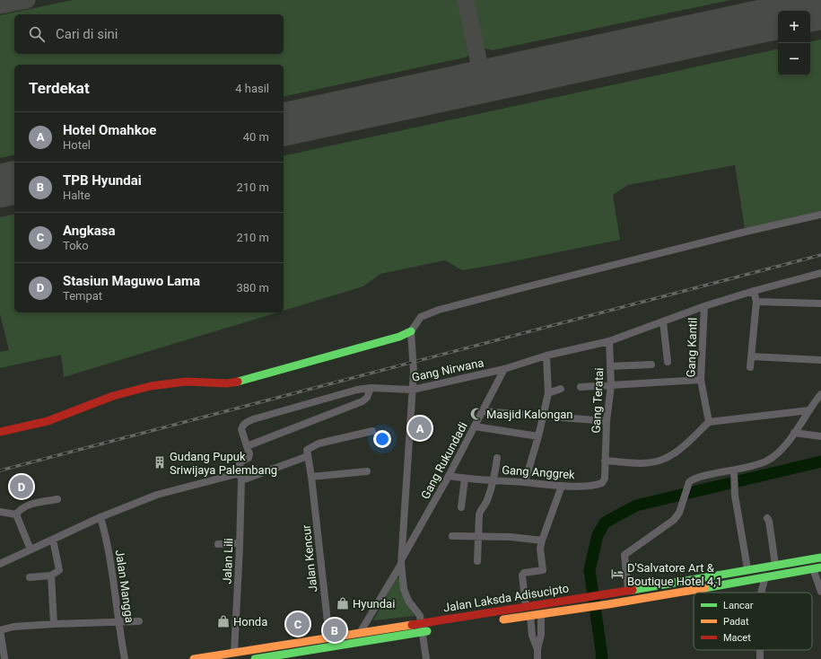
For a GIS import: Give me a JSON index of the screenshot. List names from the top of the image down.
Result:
{
  "streets": {
    "main road": ["Jalan Laksda Adisucipto"],
    "street": [
      "Gang Kantil",
      "Gang Nirwana",
      "Gang Teratai",
      "Gang Rukundadi",
      "Gang Anggrek",
      "Jalan Kencur",
      "Jalan Lili",
      "Jalan Mangga"
    ]
  },
  "crossings": [
    ["Gang Kantil", "Gang Nirwana"],
    ["Gang Nirwana", "Gang Teratai"],
    ["Gang Nirwana", "Gang Rukundadi"],
    ["Gang Teratai", "Gang Anggrek"],
    ["Gang Rukundadi", "Gang Anggrek"],
    ["Gang Rukundadi", "Jalan Laksda Adisucipto"],
    ["Jalan Kencur", "Jalan Laksda Adisucipto"],
    ["Jalan Lili", "Jalan Laksda Adisucipto"]
  ],
  "places": {
    "mosque": ["Masjid Kalongan"],
    "building": ["Gudang Pupuk Sriwijaya Palembang"],
    "hotel": ["D'Salvatore Art & Boutique Hotel 4,1"],
    "shop": ["Hyundai", "Honda"]
  },
  "legend": ["Lancar", "Padat", "Macet"],
  "page": {
    "map_buttons": ["+", "−"],
    "search": "Cari di sini",
    "heading": ["Terdekat", "4 hasil"],
    "list": [
      {
        "mark": "A",
        "name": "Hotel Omahkoe",
        "note": "Hotel",
        "value": "40 m"
      },
      {
        "mark": "B",
        "name": "TPB Hyundai",
        "note": "Halte",
        "value": "210 m"
      },
      {
        "mark": "C",
        "name": "Angkasa",
        "note": "Toko",
        "value": "210 m"
      },
      {
        "mark": "D",
        "name": "Stasiun Maguwo Lama",
        "note": "Tempat",
        "value": "380 m"
      }
    ],
    "pins": [
      "A",
      "D",
      "C",
      "B"
    ]
  }
}
